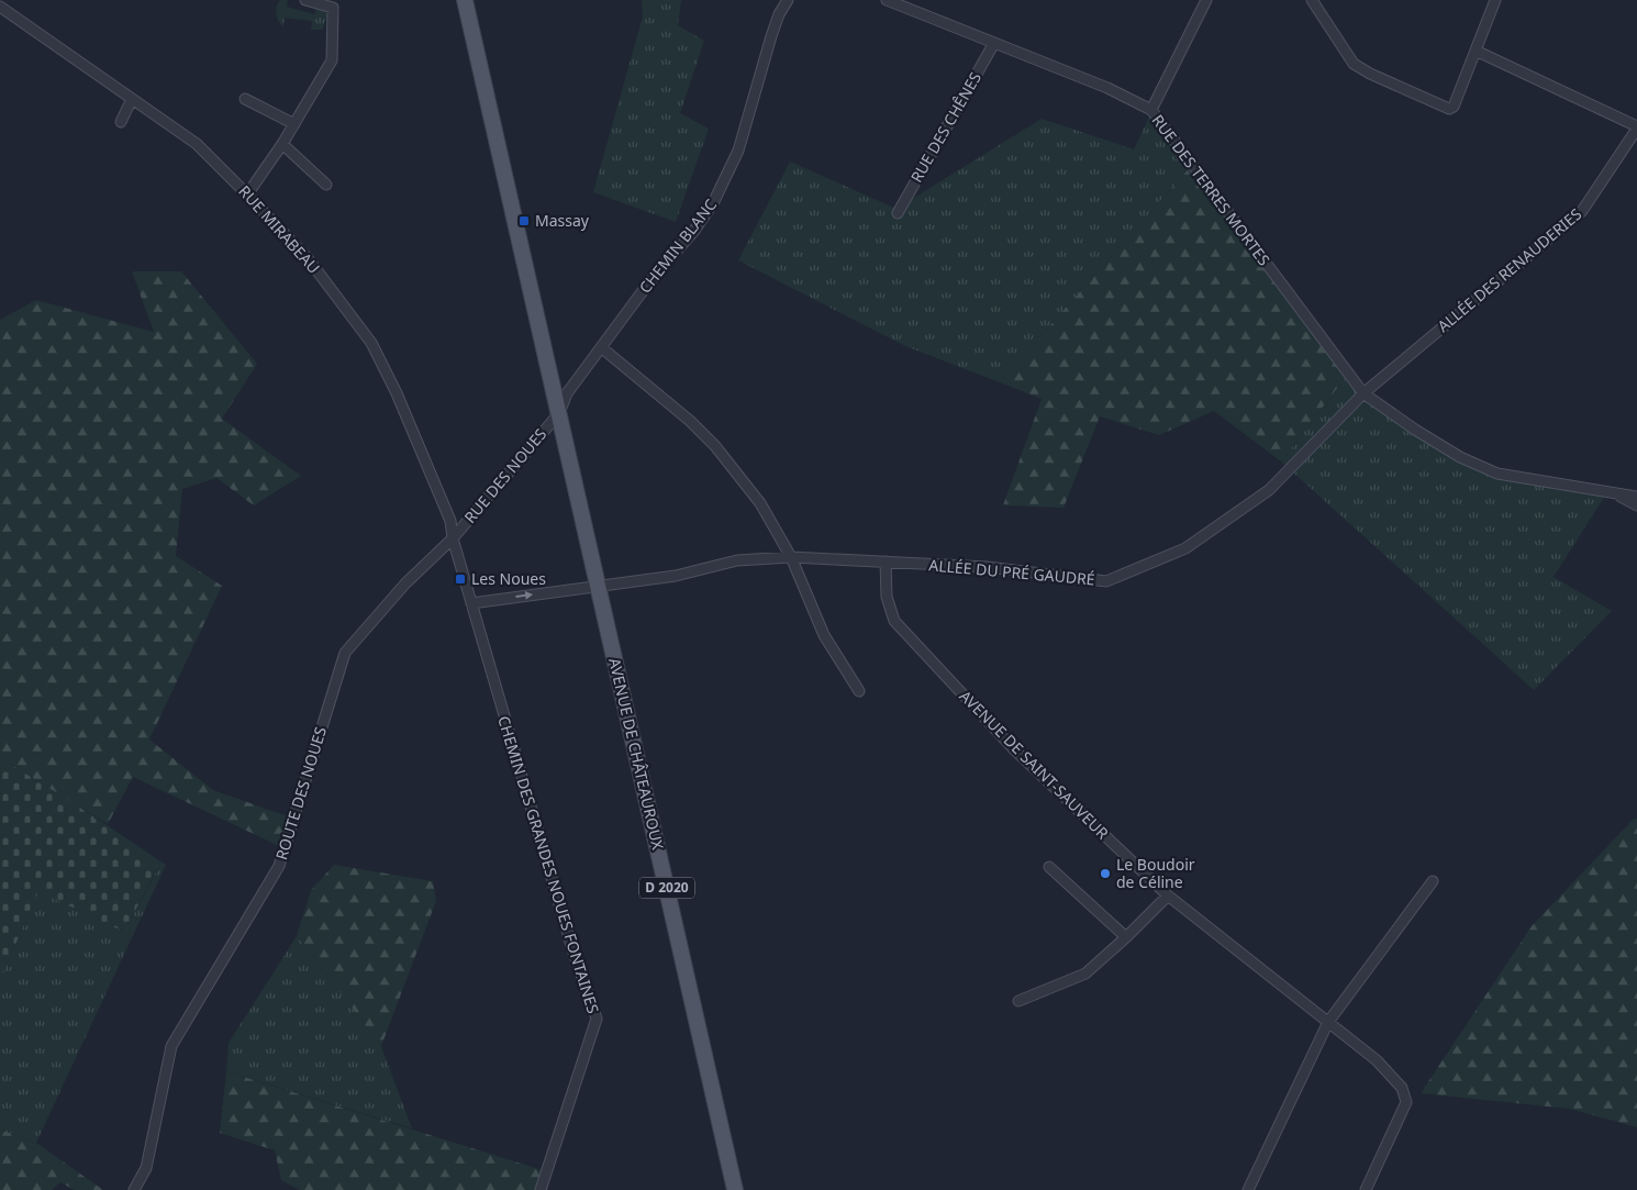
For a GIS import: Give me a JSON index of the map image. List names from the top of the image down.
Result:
{
  "streets": {
    "main road": ["AVENUE DE CHÂTEAUROUX", "D 2020"],
    "street": [
      "RUE DES CHÊNES",
      "RUE DES TERRES MORTES",
      "RUE MIRABEAU",
      "CHEMIN BLANC",
      "ALLÉE DES RENAUDERIES",
      "RUE DES NOUES",
      "ALLÉE DU PRÉ GAUDRÉ",
      "AVENUE DE SAINT-SAUVEUR",
      "ROUTE DES NOUES",
      "CHEMIN DES GRANDES NOUES FONTAINES"
    ]
  },
  "crossings": [
    ["RUE DES CHÊNES", "RUE DES TERRES MORTES"],
    ["RUE DES TERRES MORTES", "ALLÉE DES RENAUDERIES"],
    ["RUE DES TERRES MORTES", "ALLÉE DU PRÉ GAUDRÉ"],
    ["RUE MIRABEAU", "RUE DES NOUES"],
    ["RUE MIRABEAU", "ROUTE DES NOUES"],
    ["RUE MIRABEAU", "CHEMIN DES GRANDES NOUES FONTAINES"],
    ["CHEMIN BLANC", "RUE DES NOUES"],
    ["CHEMIN BLANC", "AVENUE DE CHÂTEAUROUX"],
    ["CHEMIN BLANC", "D 2020"],
    ["ALLÉE DES RENAUDERIES", "ALLÉE DU PRÉ GAUDRÉ"],
    ["RUE DES NOUES", "AVENUE DE CHÂTEAUROUX"],
    ["RUE DES NOUES", "ROUTE DES NOUES"],
    ["RUE DES NOUES", "CHEMIN DES GRANDES NOUES FONTAINES"],
    ["RUE DES NOUES", "D 2020"],
    ["ALLÉE DU PRÉ GAUDRÉ", "AVENUE DE CHÂTEAUROUX"],
    ["ALLÉE DU PRÉ GAUDRÉ", "AVENUE DE SAINT-SAUVEUR"],
    ["ALLÉE DU PRÉ GAUDRÉ", "CHEMIN DES GRANDES NOUES FONTAINES"],
    ["AVENUE DE CHÂTEAUROUX", "D 2020"],
    ["ROUTE DES NOUES", "CHEMIN DES GRANDES NOUES FONTAINES"]
  ],
  "places": {
    "transit": ["Massay", "Les Noues"],
    "other": ["Le Boudoir de Céline"]
  }
}
